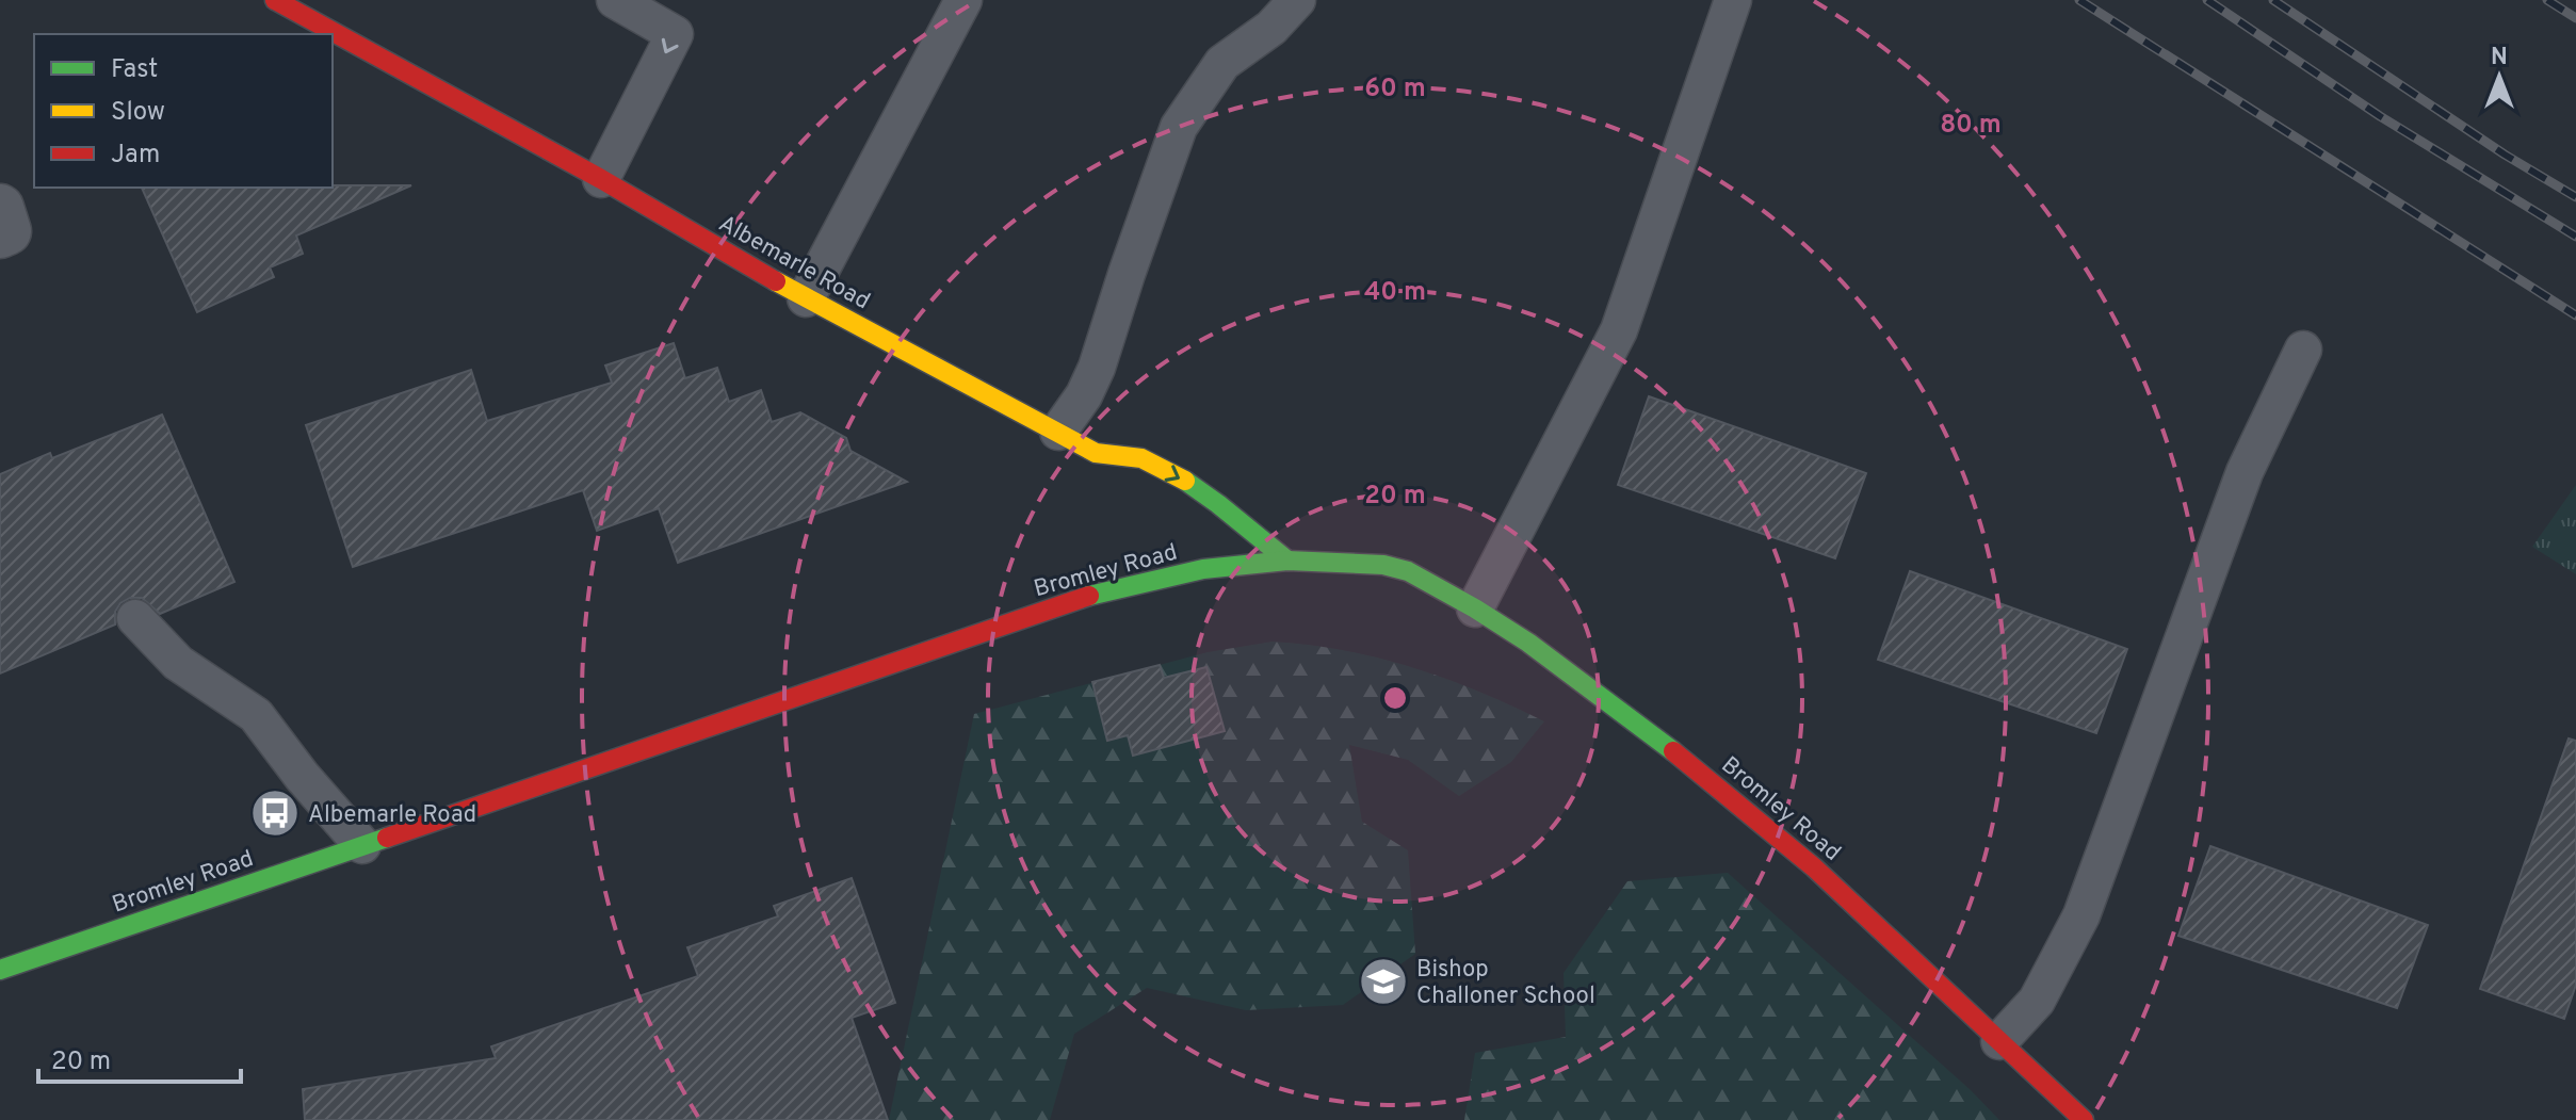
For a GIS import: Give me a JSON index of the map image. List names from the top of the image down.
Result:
{
  "streets": {
    "main road": ["Albemarle Road", "Bromley Road"]
  },
  "crossings": [
    ["Albemarle Road", "Bromley Road"]
  ],
  "places": {
    "bus stop": ["Albemarle Road"],
    "school or university": ["Bishop Challoner School"]
  },
  "legend": ["Fast", "Slow", "Jam"],
  "scale_bar": "20 m",
  "north": "top",
  "rings": [
    "60 m",
    "80 m",
    "40 m",
    "20 m"
  ]
}
